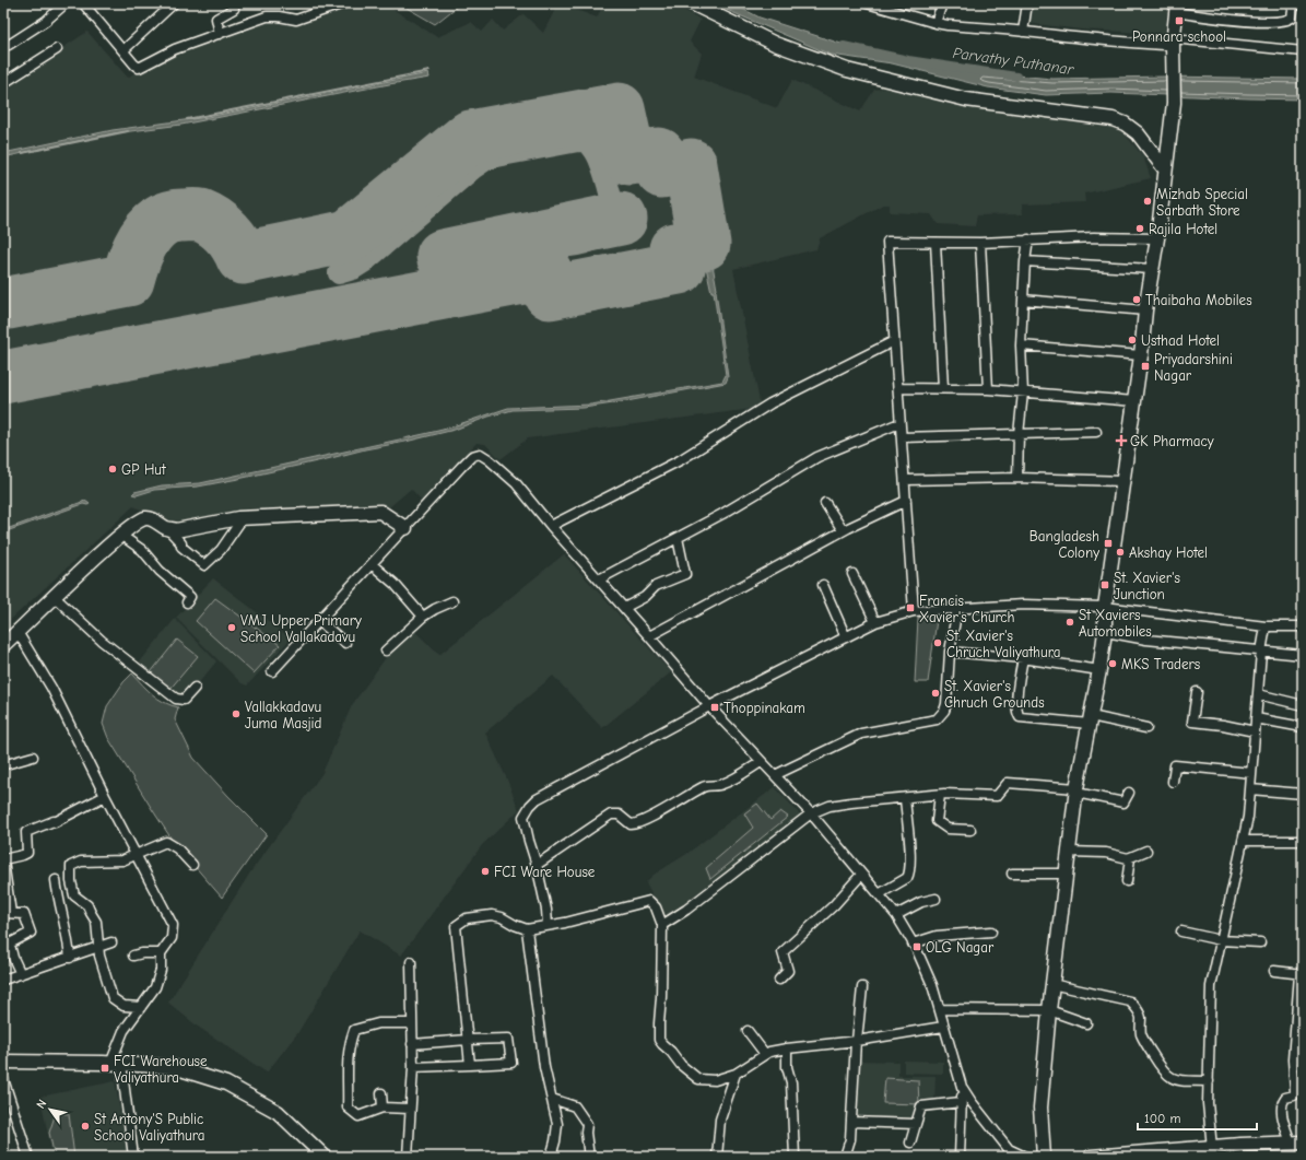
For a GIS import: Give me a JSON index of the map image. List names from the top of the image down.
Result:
{
  "water": ["Parvathy Puthanar"],
  "places": {
    "transit": [
      "Ponnara school",
      "Priyadarshini Nagar",
      "Bangladesh Colony",
      "St. Xavier's Junction",
      "Francis Xavier's Church",
      "Thoppinakam",
      "OLG Nagar",
      "FCI Warehouse Valiyathura"
    ],
    "other": [
      "Mizhab Special Sarbath Store",
      "Rajila Hotel",
      "Thaibaha Mobiles",
      "Usthad Hotel",
      "GP Hut",
      "Akshay Hotel",
      "St Xaviers Automobiles",
      "VMJ Upper Primary School Vallakadavu",
      "St. Xavier's Chruch Valiyathura",
      "MKS Traders",
      "St. Xavier's Chruch Grounds",
      "Vallakkadavu Juma Masjid",
      "FCI Ware House",
      "St Antony'S Public School Valiyathura"
    ],
    "health": ["GK Pharmacy"]
  },
  "scale_bar": "100 m",
  "north": "top left"
}
